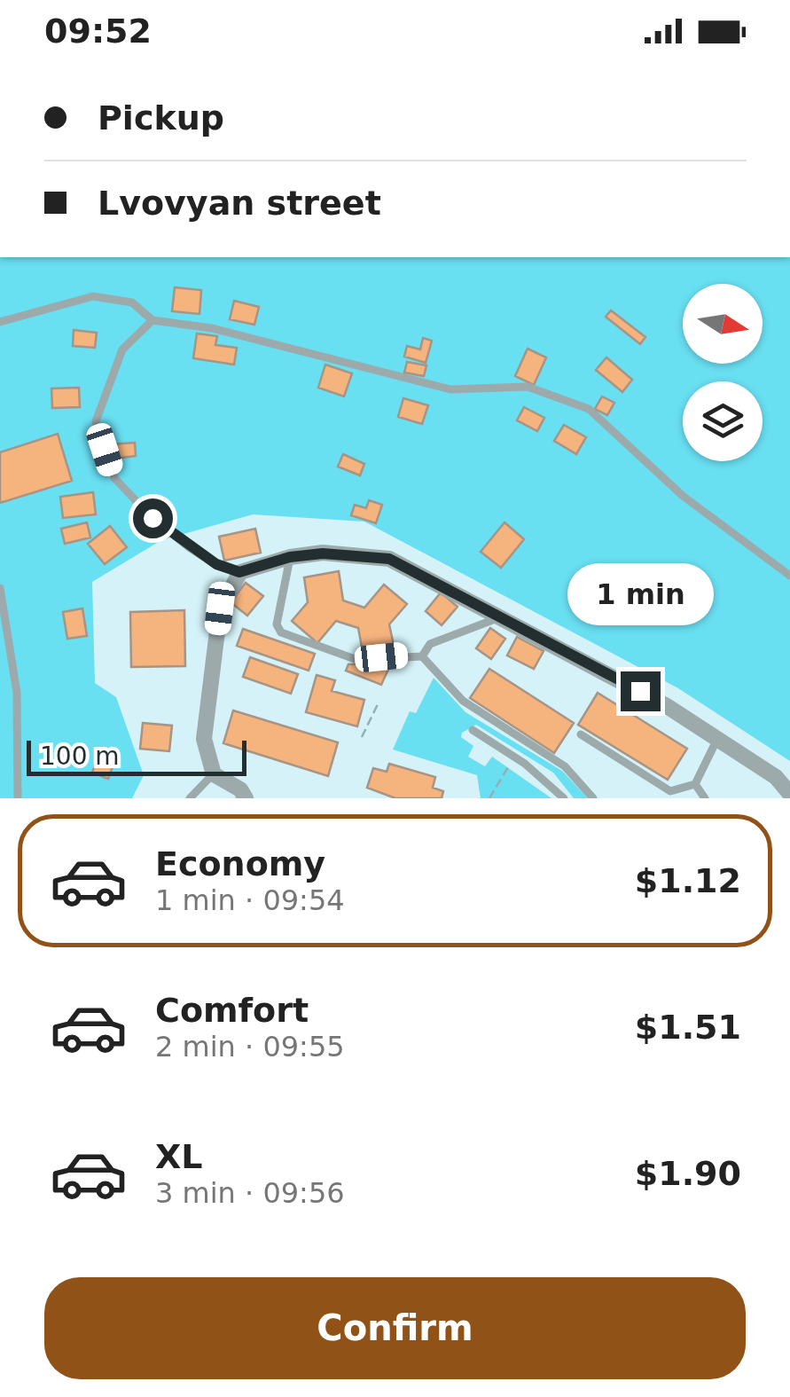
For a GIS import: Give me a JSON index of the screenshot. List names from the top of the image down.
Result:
{
  "scale_bar": "100 m",
  "north": "right",
  "page": {
    "status": "09:52",
    "banner": ["Pickup", "Lvovyan street"],
    "bubble": "1 min",
    "scale": "100 m",
    "list": [
      {
        "name": "Economy",
        "note": "1 min · 09:54",
        "value": "$1.12"
      },
      {
        "name": "Comfort",
        "note": "2 min · 09:55",
        "value": "$1.51"
      },
      {
        "name": "XL",
        "note": "3 min · 09:56",
        "value": "$1.90"
      }
    ],
    "buttons": "Confirm"
  }
}
